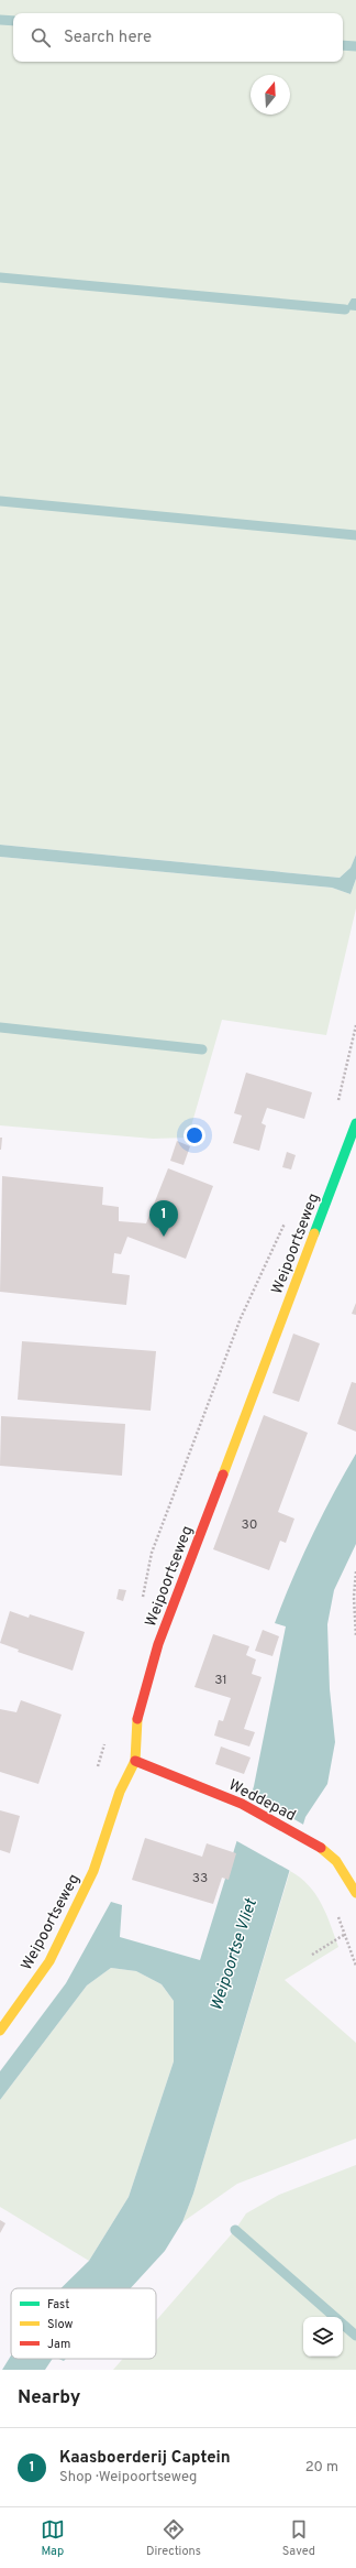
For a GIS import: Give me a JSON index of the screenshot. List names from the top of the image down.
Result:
{
  "streets": {
    "street": ["Weipoortseweg", "Weddepad"]
  },
  "crossings": [
    ["Weipoortseweg", "Weddepad"]
  ],
  "water": ["Weipoortse Vliet"],
  "house_numbers": ["30", "31", "33"],
  "legend": ["Fast", "Slow", "Jam"],
  "north": "top",
  "page": {
    "search": "Search here",
    "pins": "1",
    "heading": "Nearby",
    "list": [
      {
        "mark": "1",
        "name": "Kaasboerderij Captein",
        "note": "Shop · Weipoortseweg",
        "value": "20 m"
      }
    ],
    "nav": ["Map", "Directions", "Saved"]
  }
}
